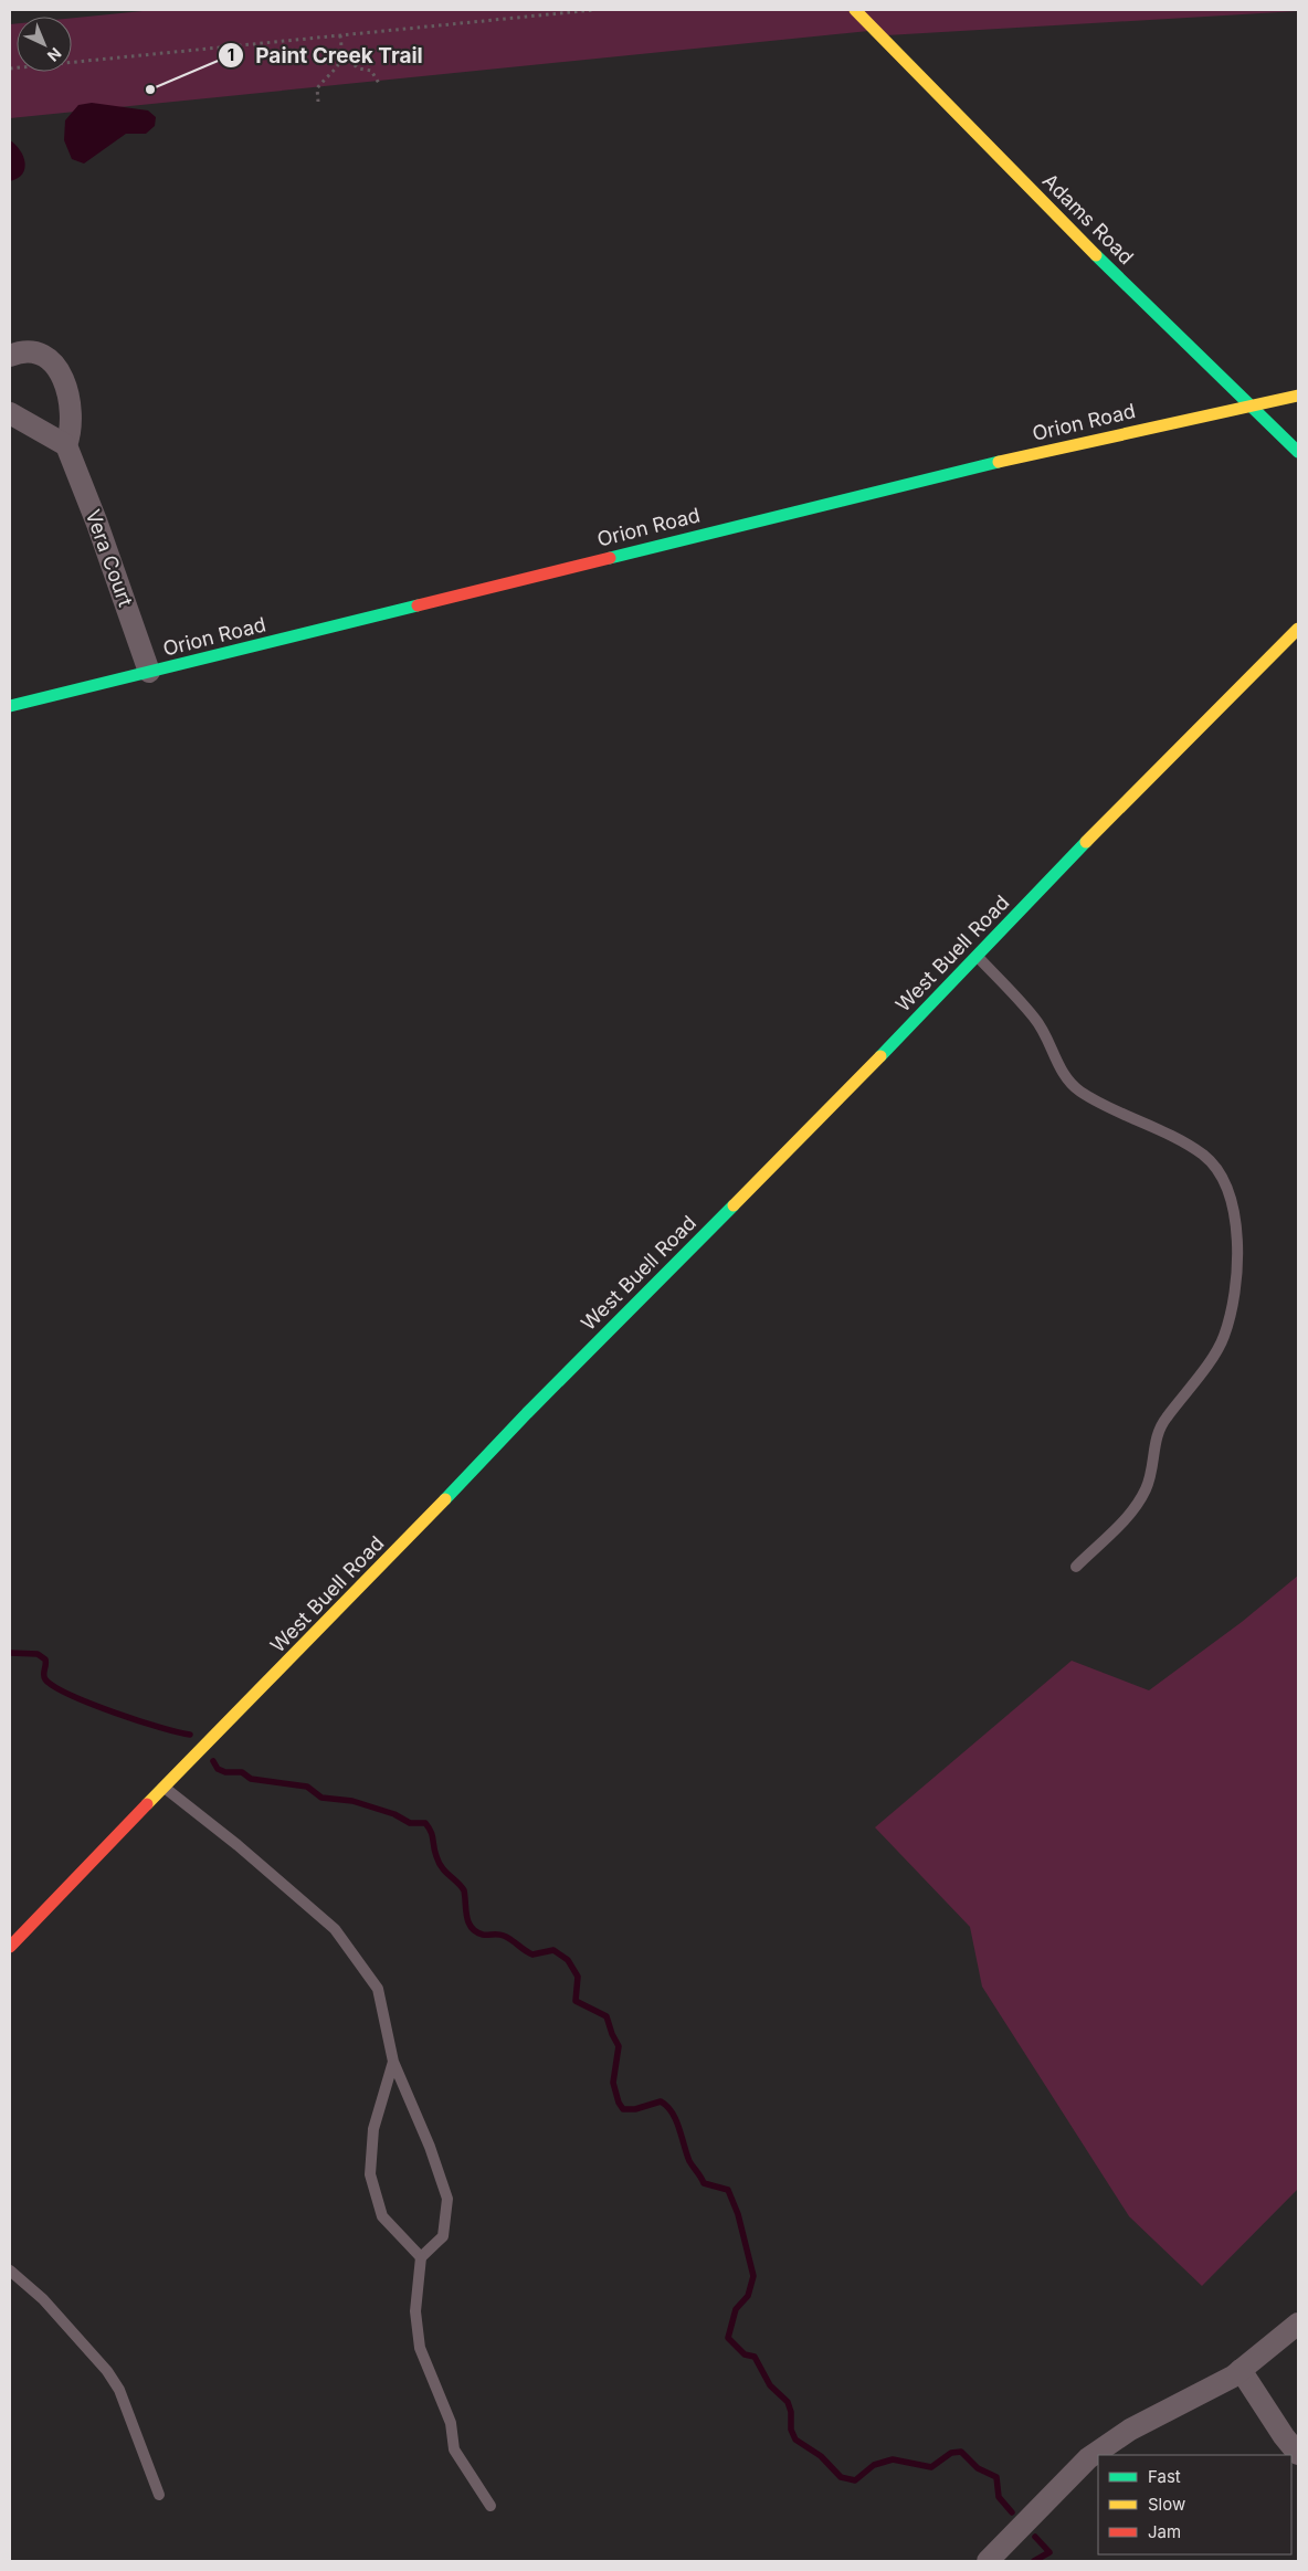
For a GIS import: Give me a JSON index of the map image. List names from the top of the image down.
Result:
{
  "streets": {
    "street": [
      "Adams Road",
      "Orion Road",
      "Vera Court",
      "West Buell Road"
    ]
  },
  "crossings": [
    ["Adams Road", "Orion Road"],
    ["Orion Road", "Vera Court"]
  ],
  "places": ["Paint Creek Trail"],
  "legend": ["Fast", "Slow", "Jam"],
  "north": "bottom right"
}
